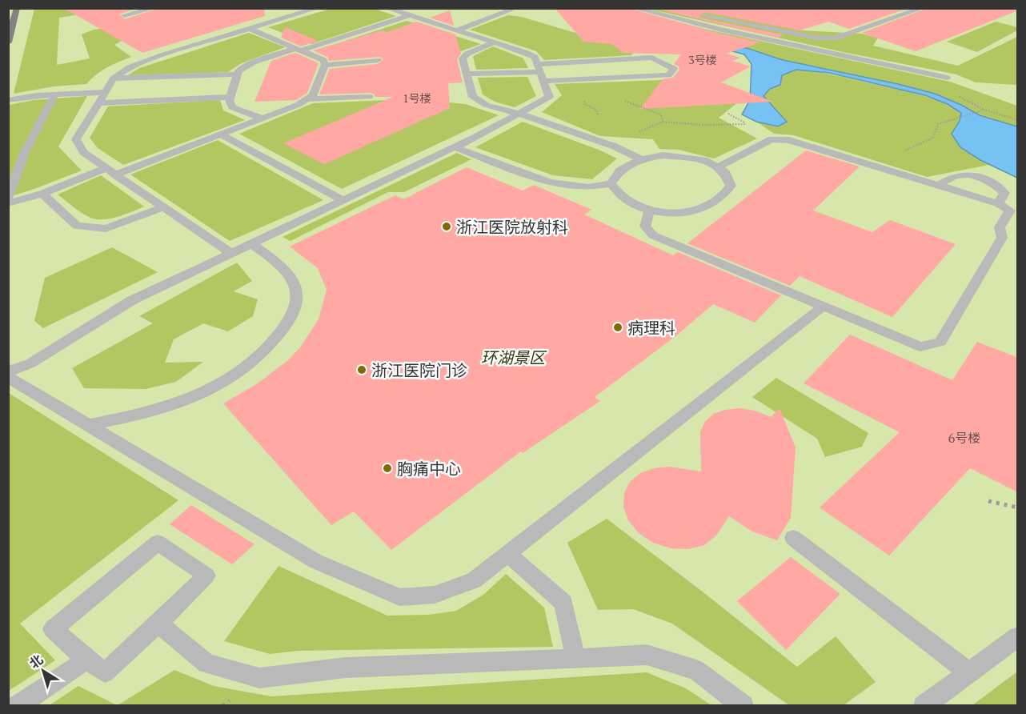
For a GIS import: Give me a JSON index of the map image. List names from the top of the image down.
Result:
{
  "parks": ["环湖景区"],
  "places": [
    "浙江医院放射科",
    "病理科",
    "浙江医院门诊",
    "胸痛中心"
  ],
  "house_numbers": ["3号楼", "1号楼", "6号楼"],
  "north": "top left"
}
